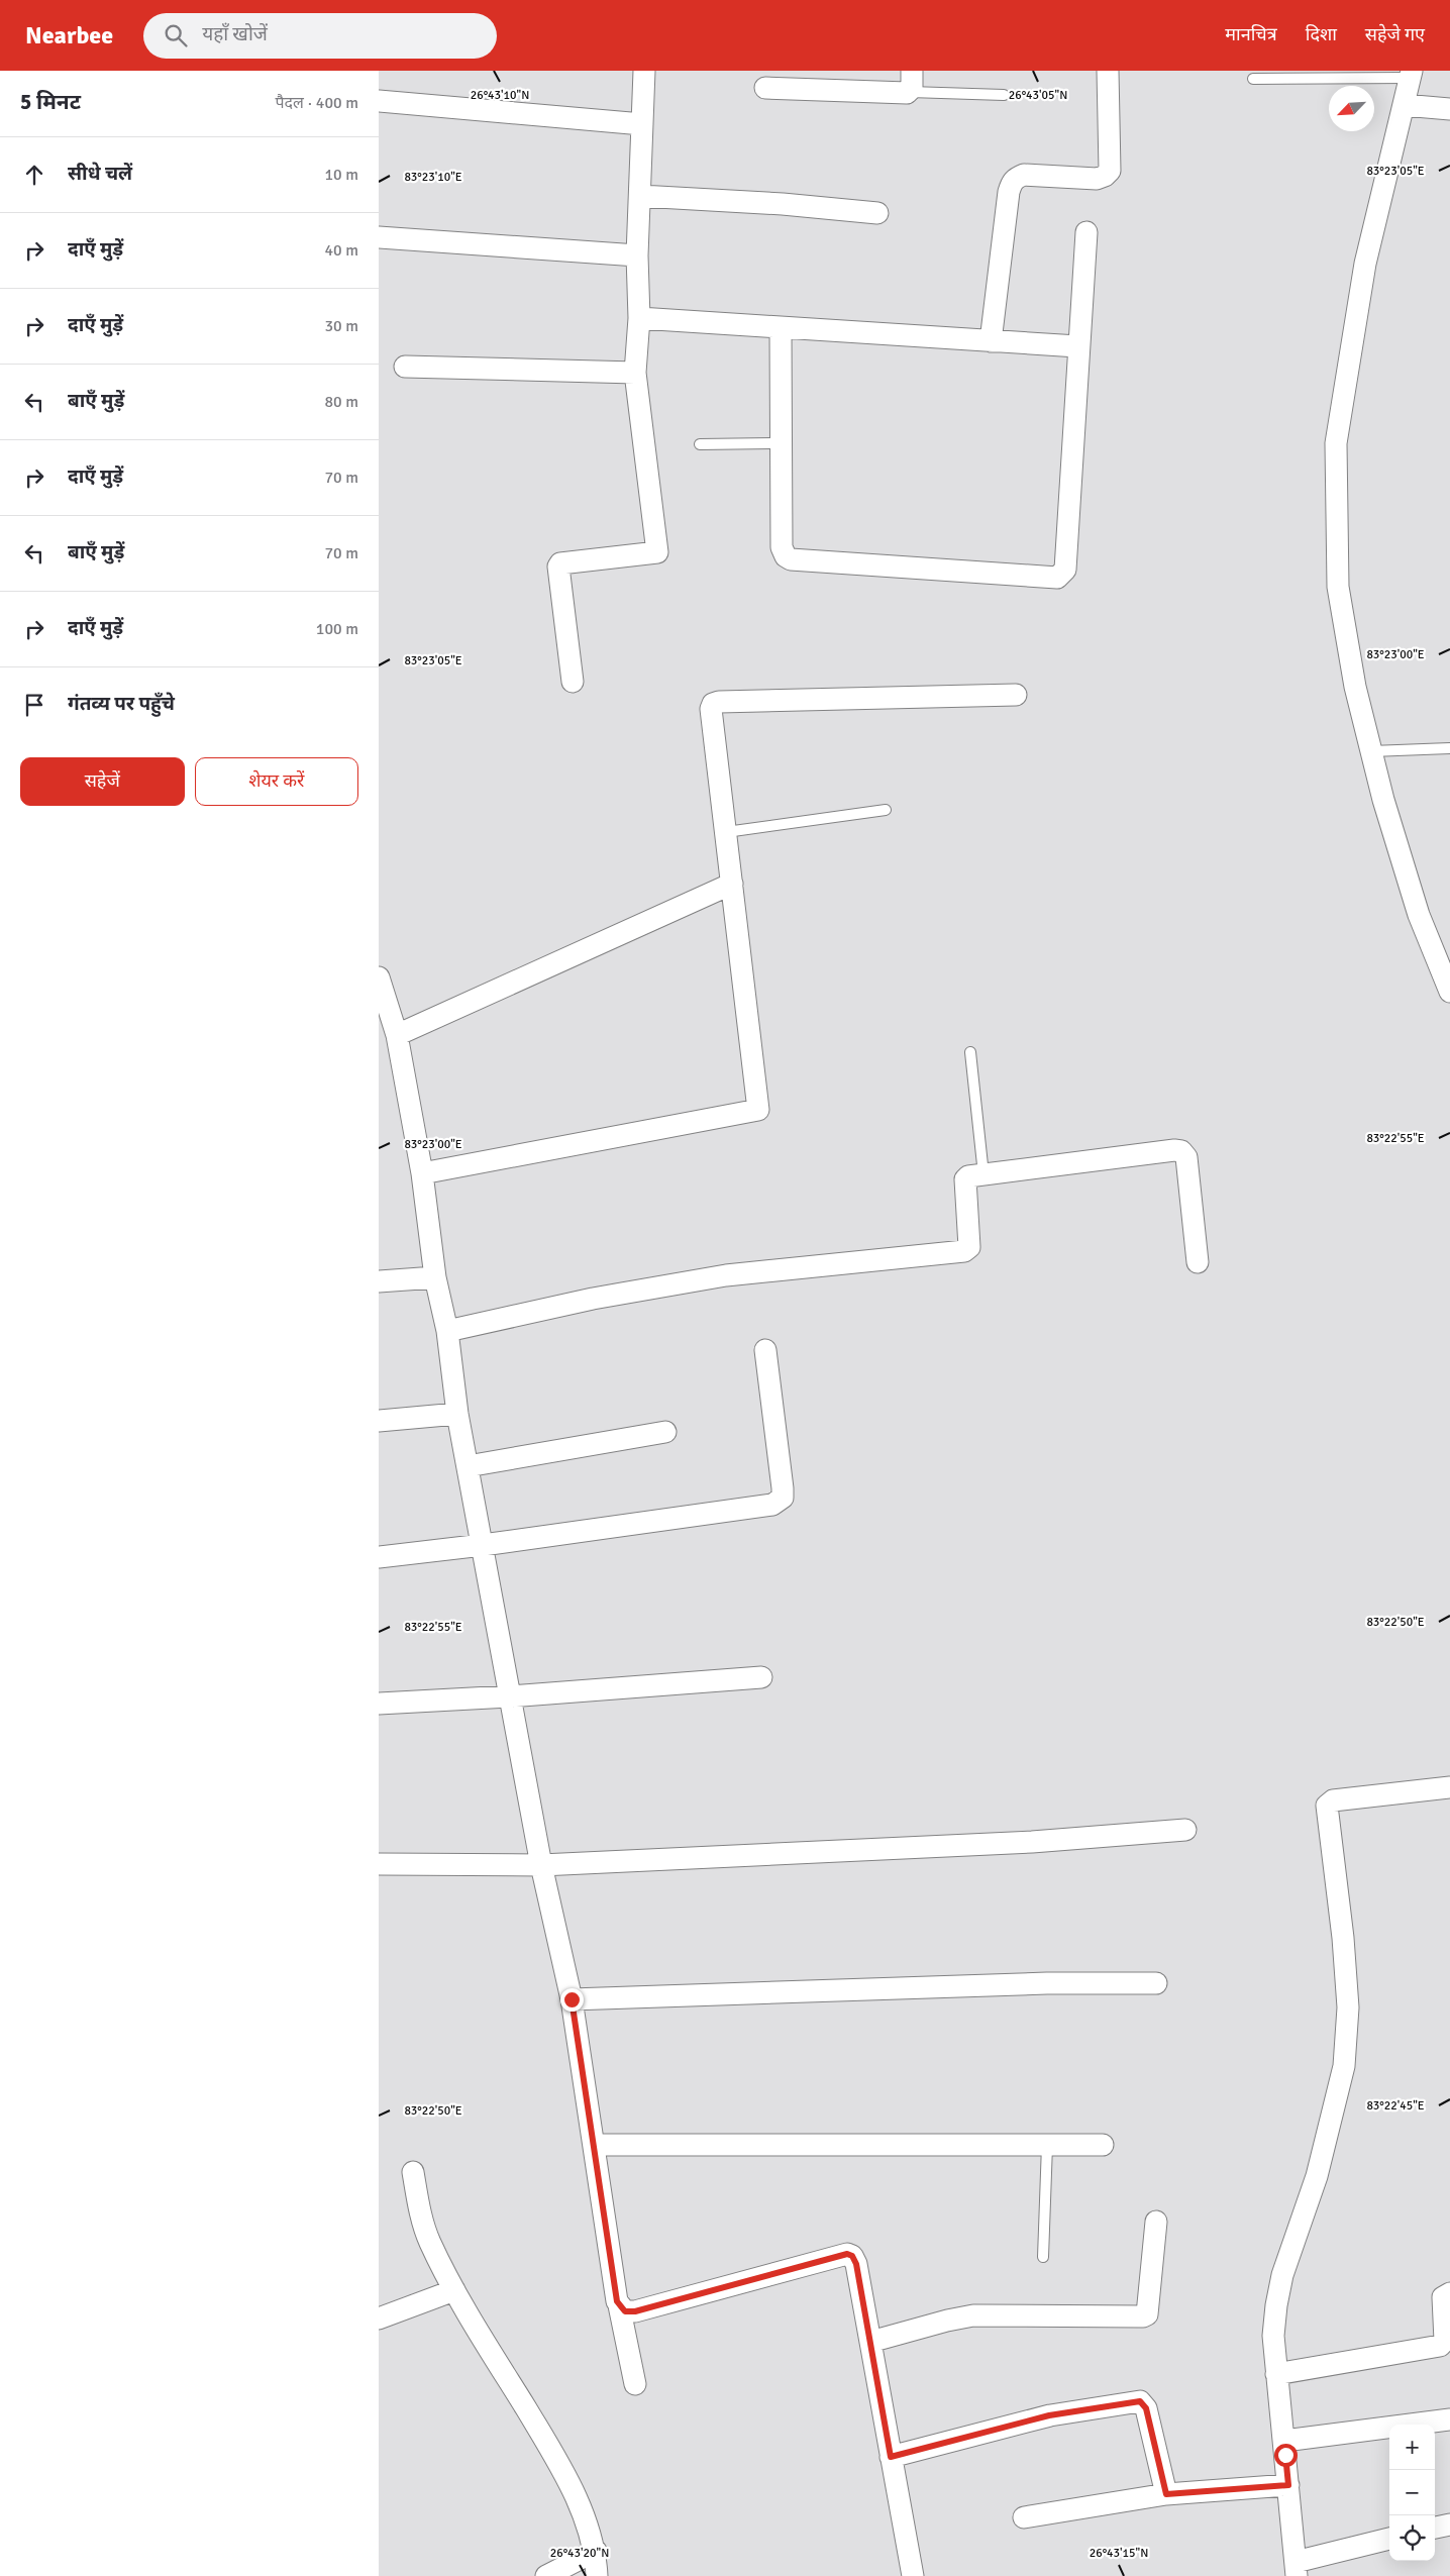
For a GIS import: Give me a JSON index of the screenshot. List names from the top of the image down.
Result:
{
  "north": "bottom left",
  "page": {
    "header": "Nearbee",
    "search": "यहाँ खोजें",
    "nav": ["मानचित्र", "दिशा", "सहेजे गए"],
    "heading": ["5 मिनट", "पैदल · 400 m"],
    "list": [
      ["सीधे चलें", "10 m"],
      ["दाएँ मुड़ें", "40 m"],
      ["दाएँ मुड़ें", "30 m"],
      ["बाएँ मुड़ें", "80 m"],
      ["दाएँ मुड़ें", "70 m"],
      ["बाएँ मुड़ें", "70 m"],
      ["दाएँ मुड़ें", "100 m"],
      "गंतव्य पर पहुँचे"
    ],
    "buttons": ["सहेजें", "शेयर करें"],
    "map_buttons": ["+", "−"]
  },
  "coordinates": [
    "26°43'10\"N",
    "26°43'05\"N",
    "83°23'05\"E",
    "83°23'10\"E",
    "83°23'00\"E",
    "83°22'55\"E",
    "83°22'50\"E",
    "83°22'45\"E",
    "26°43'20\"N",
    "26°43'15\"N"
  ]
}
